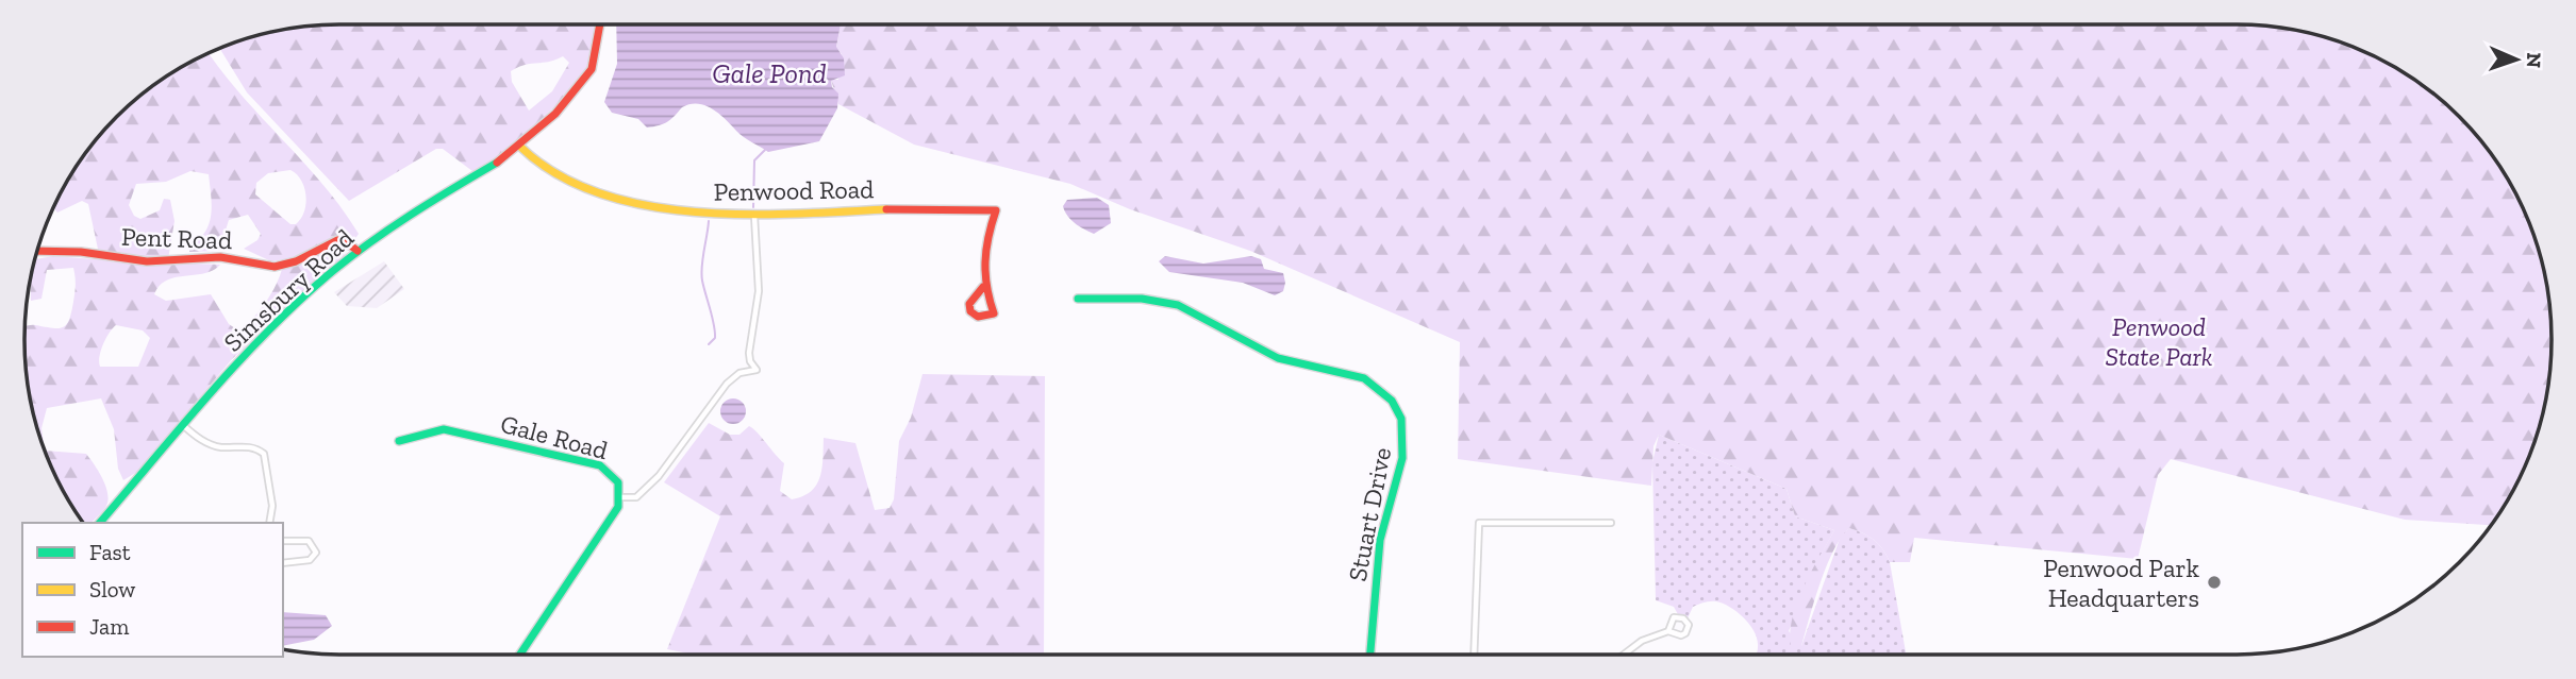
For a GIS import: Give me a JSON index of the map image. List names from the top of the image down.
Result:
{
  "streets": {
    "street": [
      "Penwood Road",
      "Pent Road",
      "Simsbury Road",
      "Gale Road",
      "Stuart Drive"
    ]
  },
  "crossings": [
    ["Penwood Road", "Simsbury Road"],
    ["Pent Road", "Simsbury Road"]
  ],
  "water": ["Gale Pond"],
  "parks": ["Penwood State Park"],
  "places": ["Penwood Park Headquarters"],
  "legend": ["Fast", "Slow", "Jam"],
  "north": "right"
}
